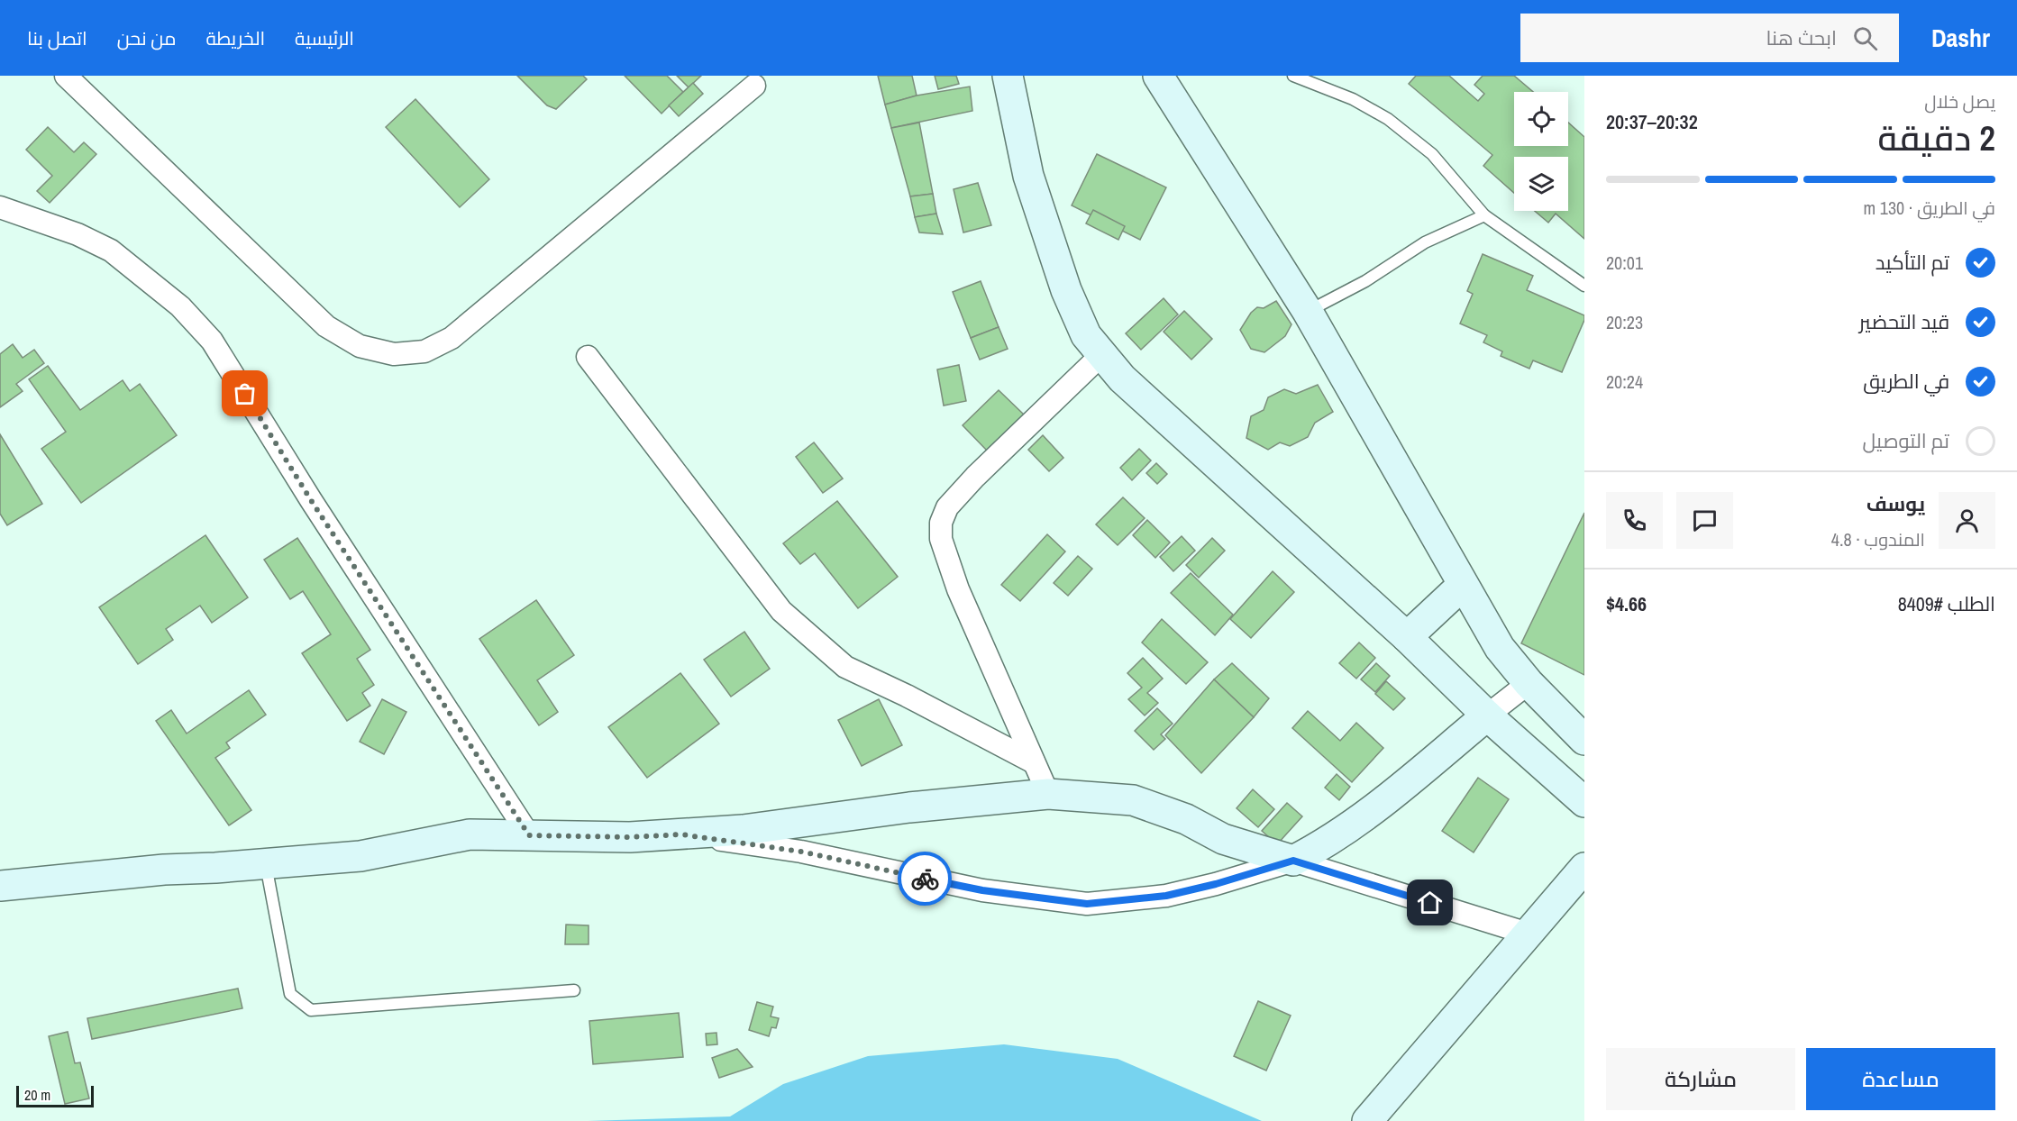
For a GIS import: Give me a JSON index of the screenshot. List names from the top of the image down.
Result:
{
  "scale_bar": "20 m",
  "page": {
    "header": "Dashr",
    "search": "ابحث هنا",
    "nav": [
      "الرئيسية",
      "الخريطة",
      "من نحن",
      "اتصل بنا"
    ],
    "heading": ["2 دقيقة", "يصل خلال", "20:32–20:37"],
    "panel": [
      "يوسف",
      "المندوب · 4.8",
      "الطلب #8409",
      "$4.66"
    ],
    "bar": "في الطريق · 130 m",
    "list": [
      ["تم التأكيد", "20:01"],
      ["قيد التحضير", "20:23"],
      ["في الطريق", "20:24"],
      "تم التوصيل"
    ],
    "buttons": ["مساعدة", "مشاركة"],
    "scale": "20 m"
  }
}
